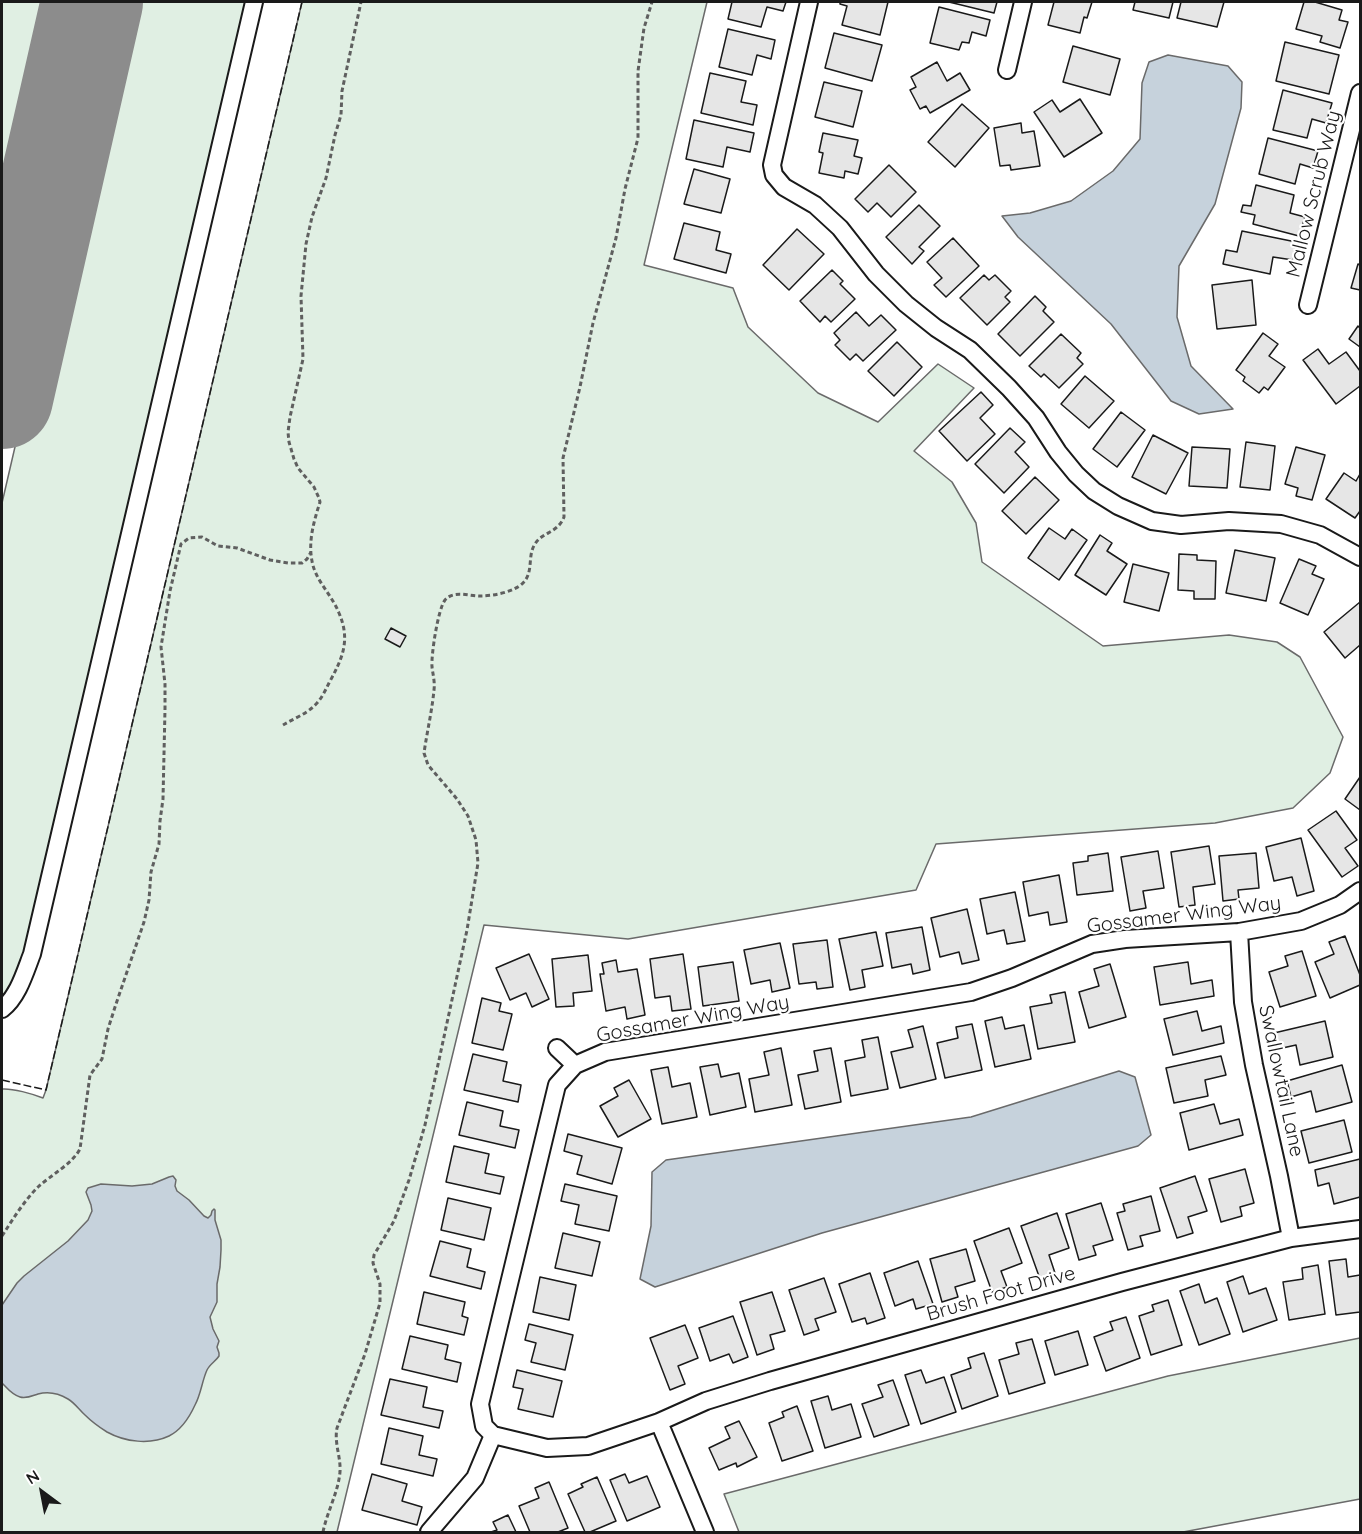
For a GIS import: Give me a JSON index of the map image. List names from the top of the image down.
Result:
{
  "streets": {
    "street": [
      "Mallow Scrub Way",
      "Gossamer Wing Way",
      "Swallowtail Lane",
      "Brush Foot Drive"
    ]
  },
  "crossings": [
    ["Gossamer Wing Way", "Swallowtail Lane"],
    ["Swallowtail Lane", "Brush Foot Drive"]
  ],
  "north": "top left"
}
